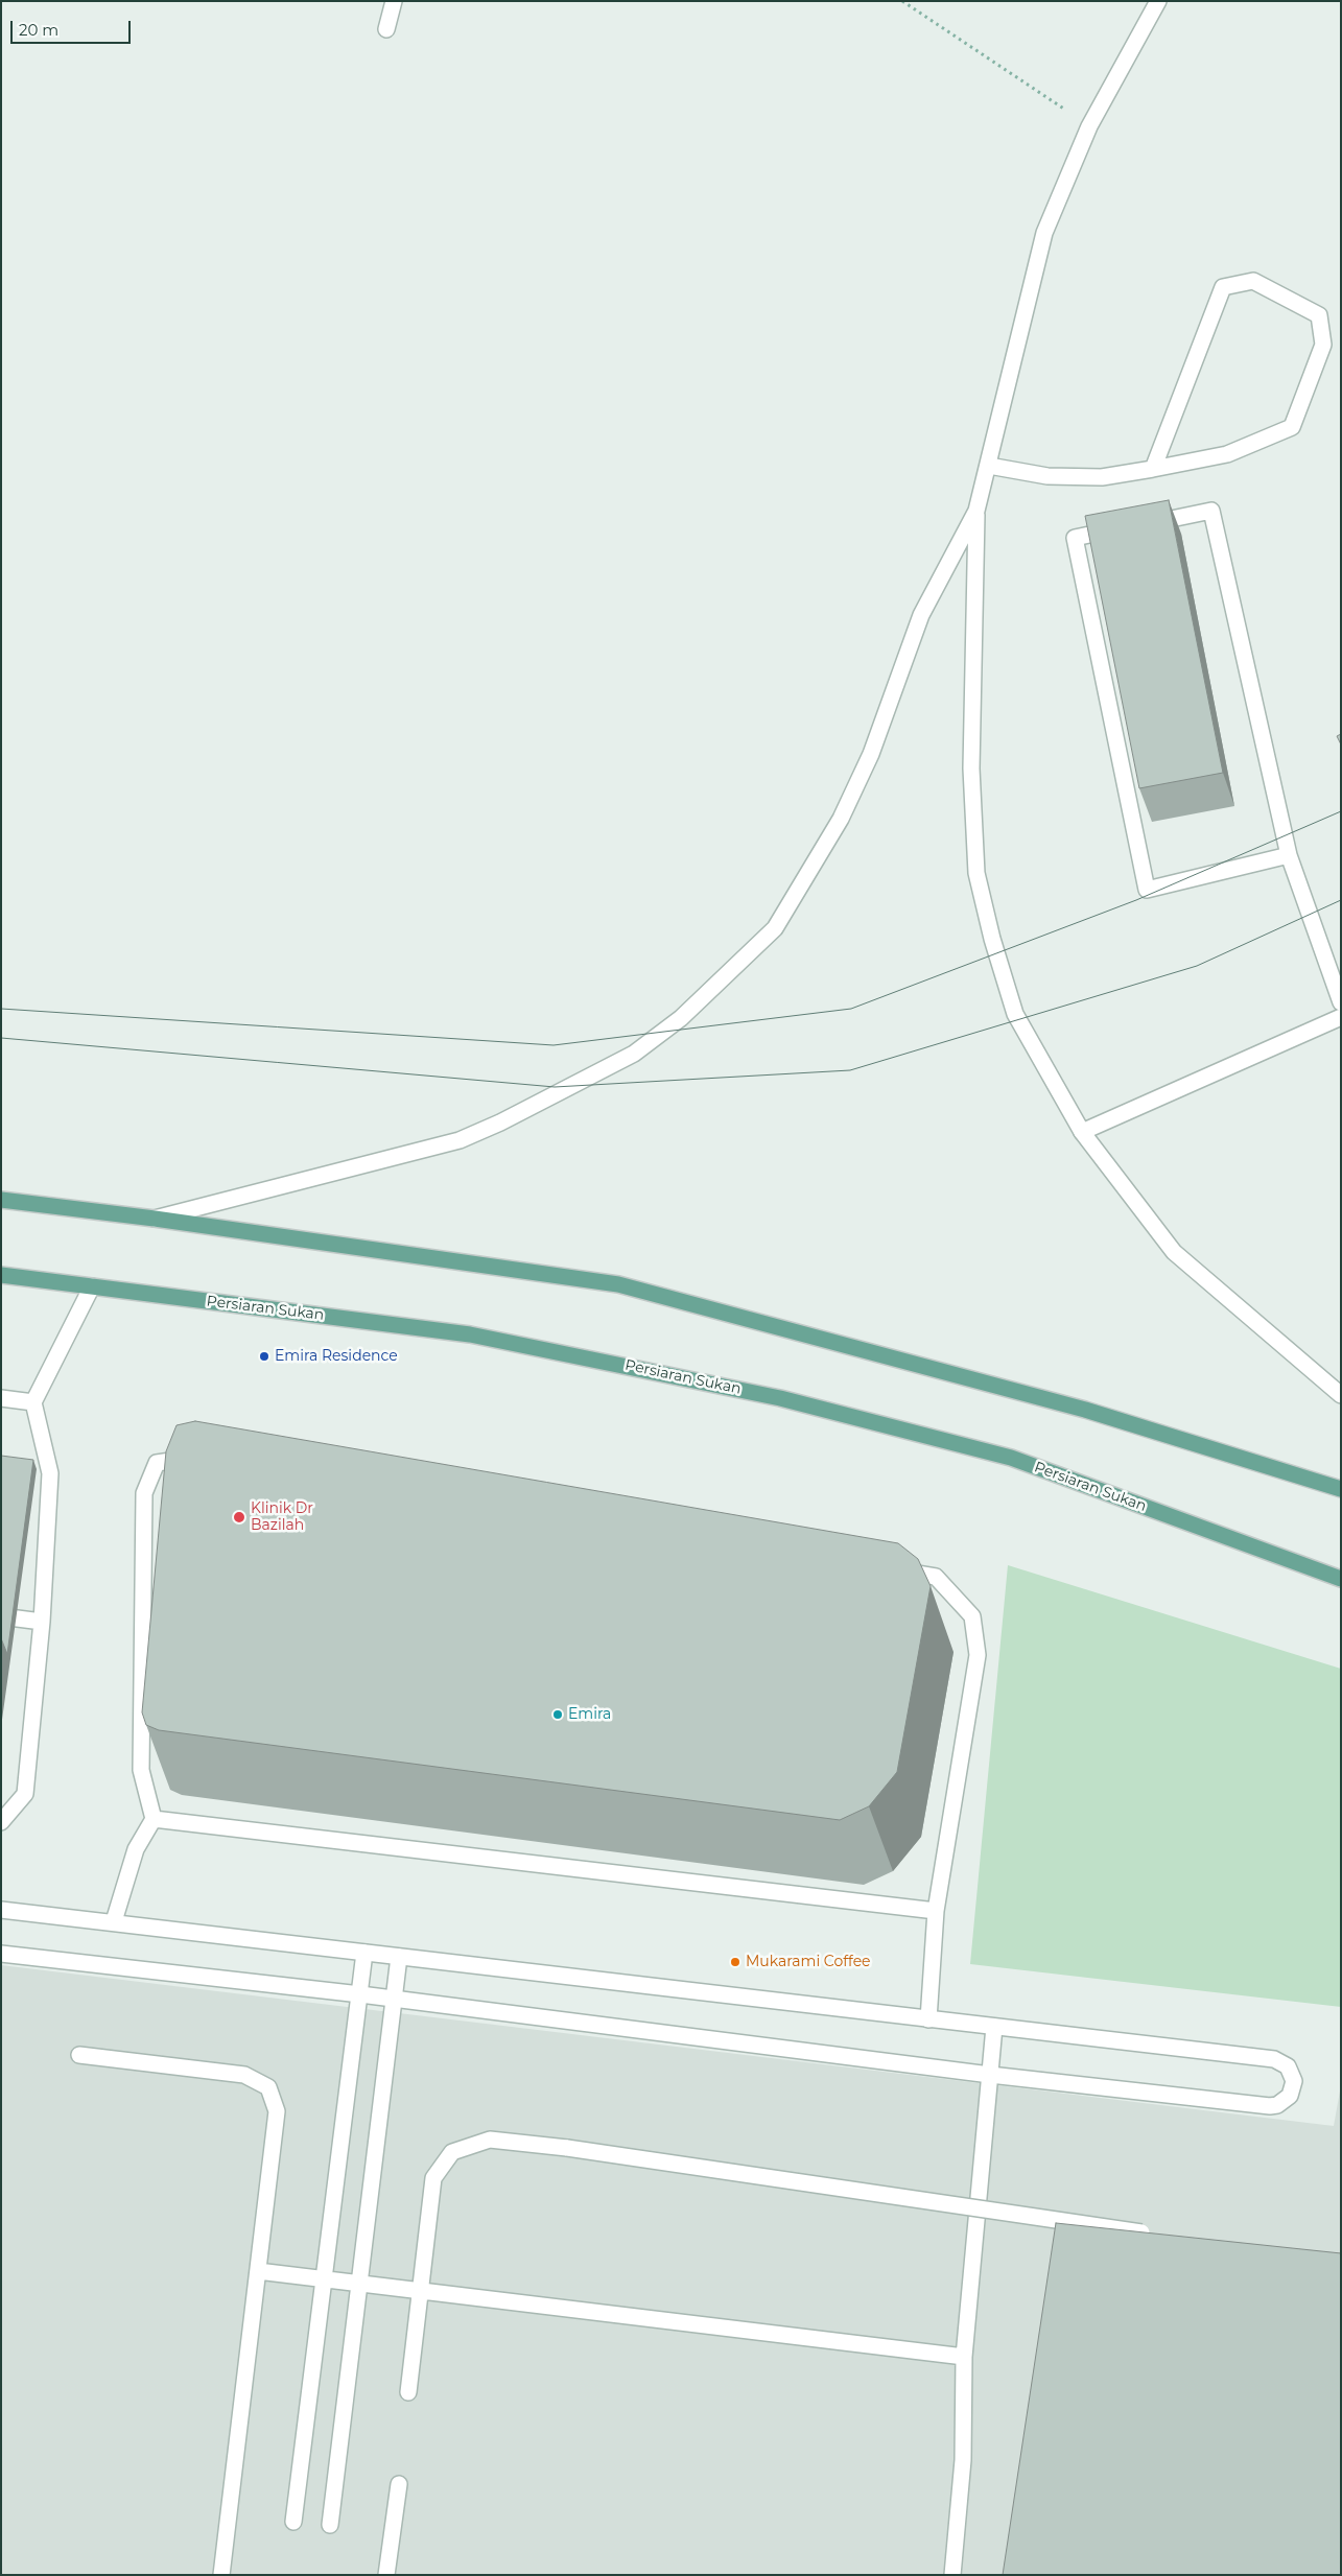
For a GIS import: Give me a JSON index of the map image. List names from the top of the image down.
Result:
{
  "streets": {
    "main road": ["Persiaran Sukan"]
  },
  "places": [
    "Emira Residence",
    "Klinik Dr Bazilah",
    "Emira",
    "Mukarami Coffee"
  ],
  "scale_bar": "20 m"
}
